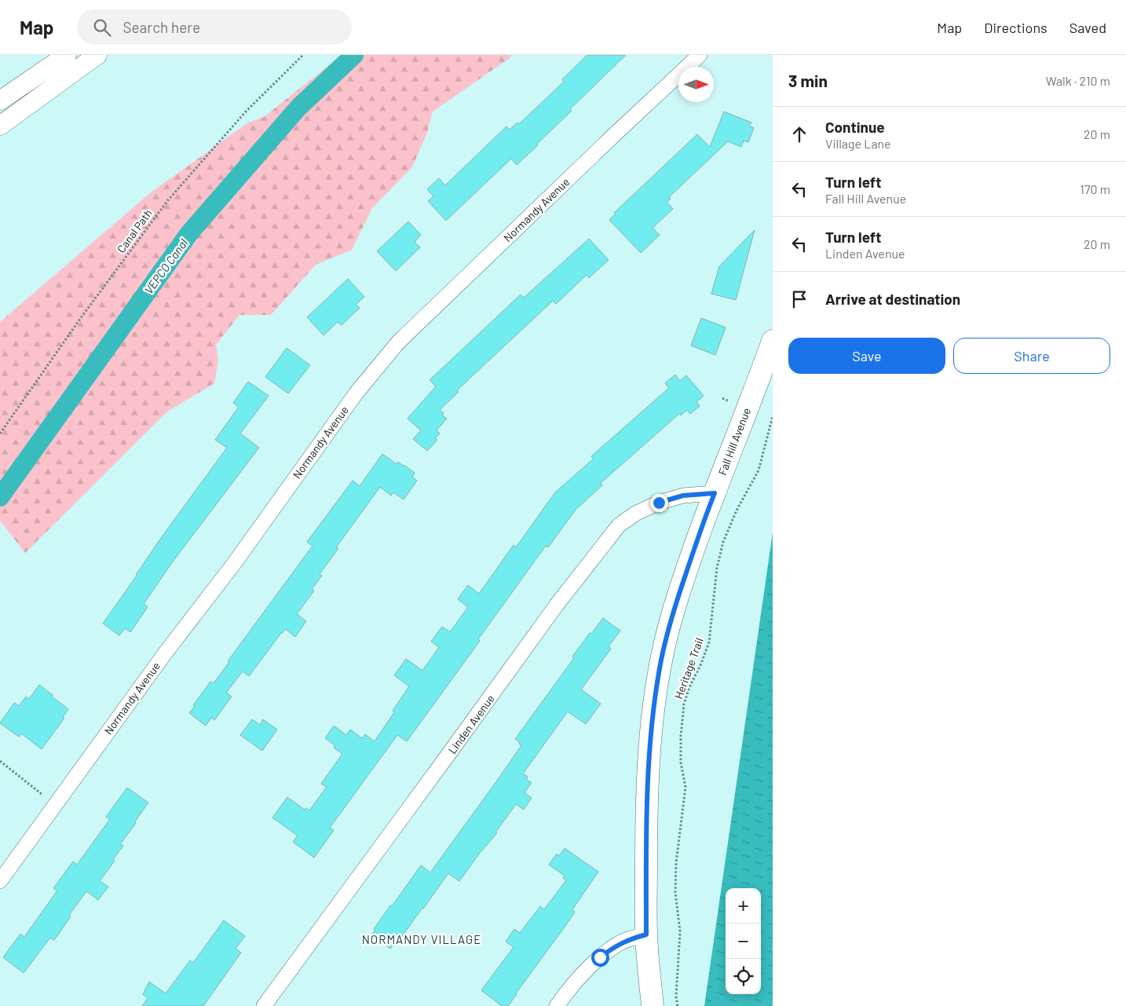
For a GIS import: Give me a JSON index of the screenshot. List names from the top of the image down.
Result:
{
  "streets": {
    "main road": ["Fall Hill Avenue"],
    "street": ["Normandy Avenue", "Linden Avenue"],
    "path": ["Canal Path", "Heritage Trail"]
  },
  "crossings": [
    ["Fall Hill Avenue", "Linden Avenue"]
  ],
  "districts": ["NORMANDY VILLAGE"],
  "water": ["VEPCO Canal"],
  "north": "right",
  "page": {
    "header": "Map",
    "search": "Search here",
    "nav": ["Map", "Directions", "Saved"],
    "heading": ["3 min", "Walk · 210 m"],
    "list": [
      ["Continue", "Village Lane", "20 m"],
      ["Turn left", "Fall Hill Avenue", "170 m"],
      ["Turn left", "Linden Avenue", "20 m"],
      "Arrive at destination"
    ],
    "buttons": ["Save", "Share"],
    "map_buttons": ["+", "−"]
  }
}
